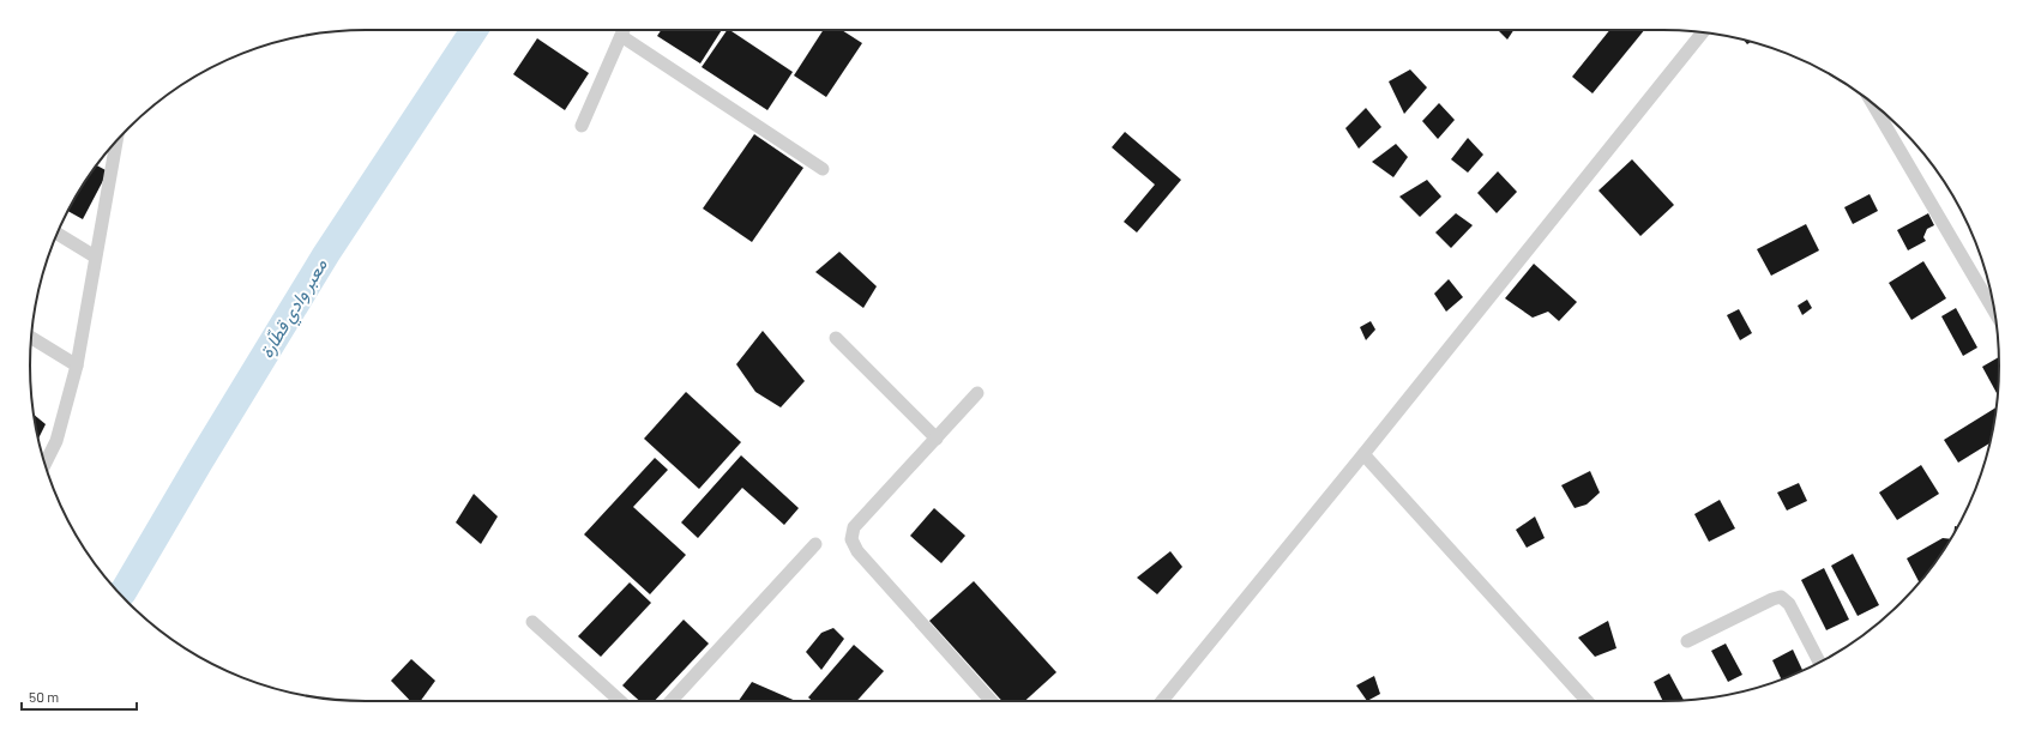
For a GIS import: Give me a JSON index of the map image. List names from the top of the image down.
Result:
{
  "water": ["معبر وادي قطّارة"],
  "scale_bar": "50 m"
}
